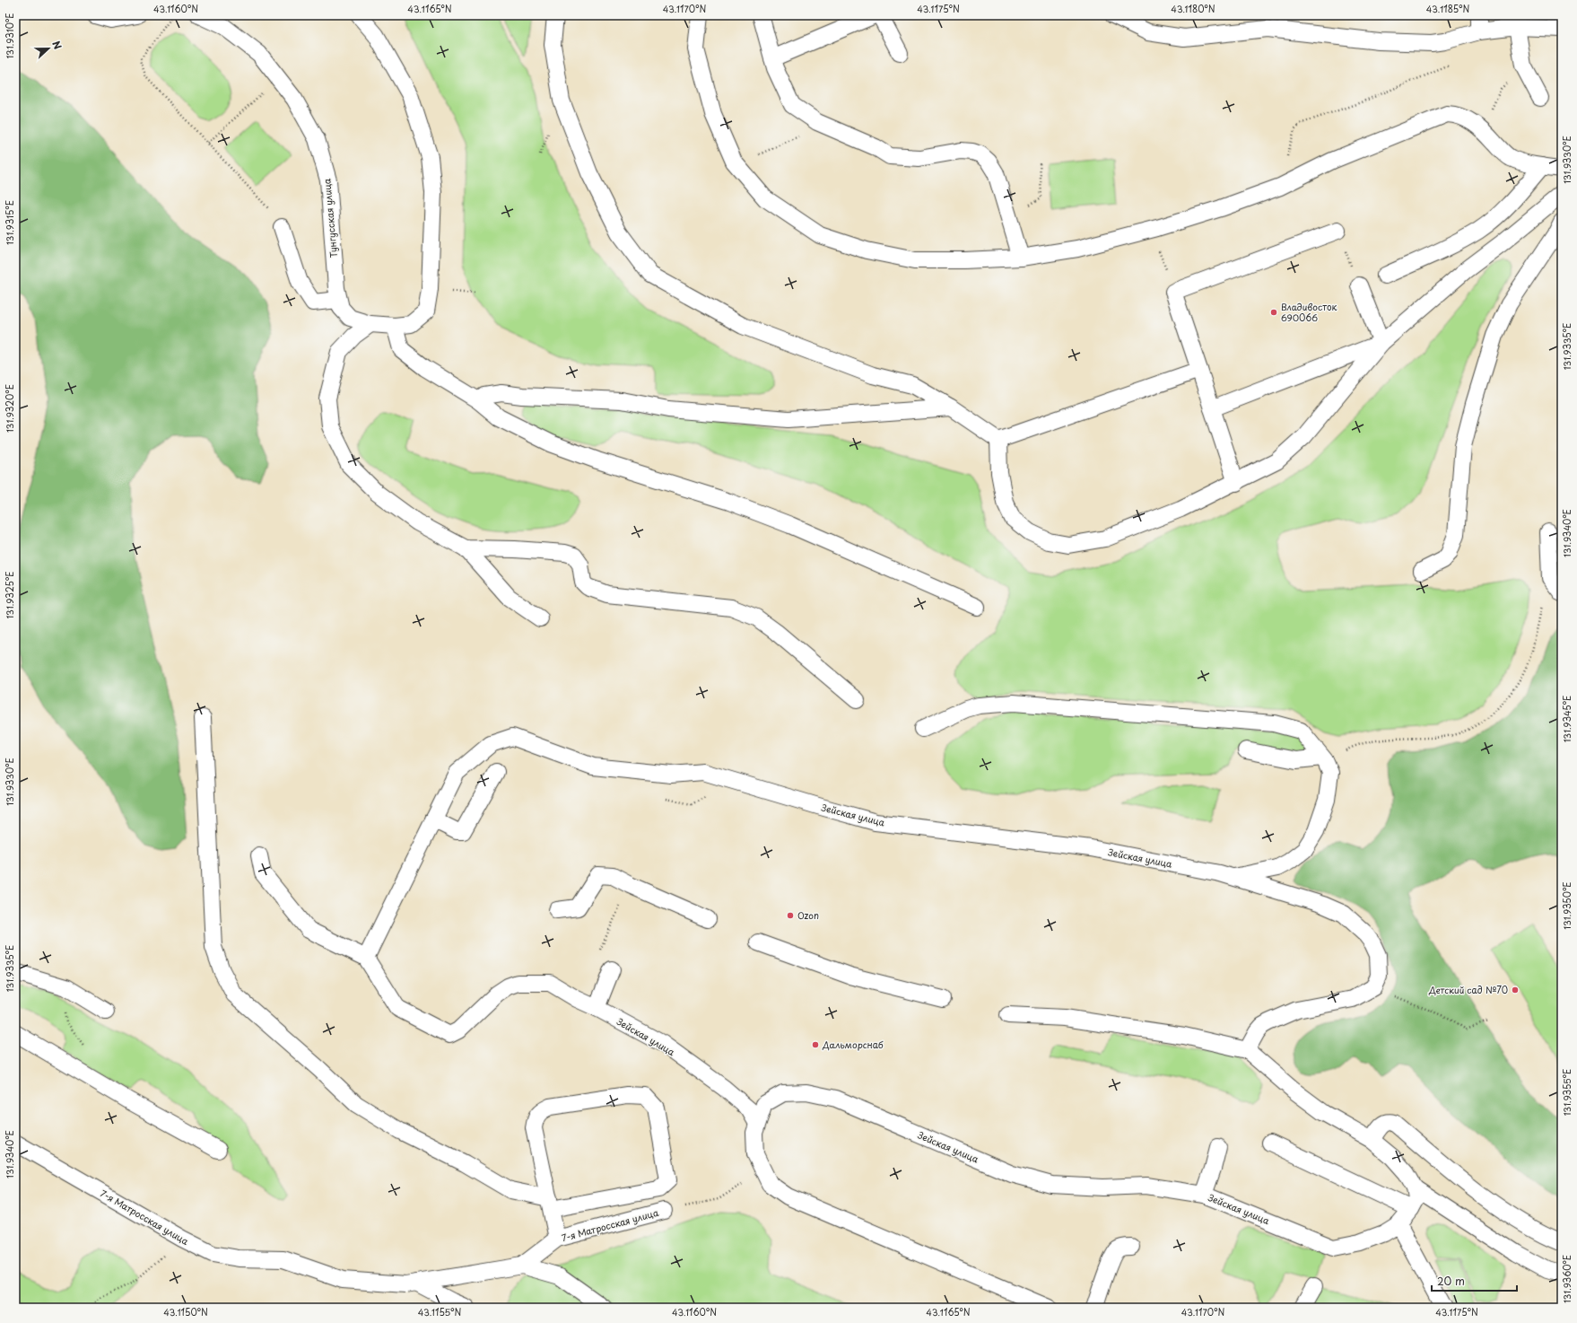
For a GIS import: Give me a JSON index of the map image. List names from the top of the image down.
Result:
{
  "streets": {
    "lane": ["Тунгусская улица", "Зейская улица", "7-я Матросская улица"]
  },
  "places": [
    "Владивосток 690066",
    "Ozon",
    "Детский сад №70",
    "Дальморснаб"
  ],
  "scale_bar": "20 m",
  "north": "right",
  "coordinates": [
    "43.1160°N",
    "43.1165°N",
    "43.1170°N",
    "43.1175°N",
    "43.1180°N",
    "43.1185°N",
    "131.9310°E",
    "131.9330°E",
    "131.9315°E",
    "131.9335°E",
    "131.9320°E",
    "131.9340°E",
    "131.9325°E",
    "131.9345°E",
    "131.9350°E",
    "131.9355°E",
    "131.9360°E",
    "43.1150°N",
    "43.1155°N"
  ]
}
